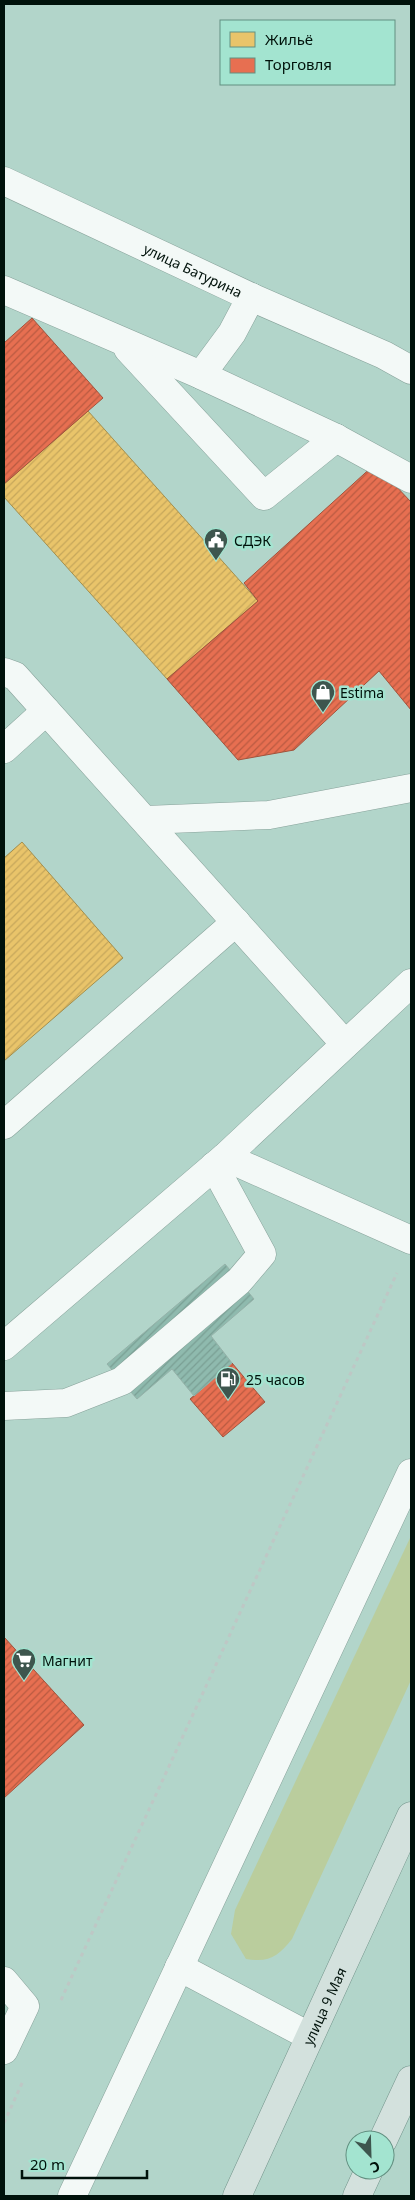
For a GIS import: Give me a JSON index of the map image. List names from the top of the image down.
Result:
{
  "streets": {
    "main road": ["улица 9 Мая"],
    "street": ["улица Батурина"]
  },
  "places": {
    "public building": ["СДЭК"],
    "shop": ["Estima"],
    "fuel station": ["25 часов"],
    "supermarket": ["Магнит"]
  },
  "legend": ["Жильё", "Торговля"],
  "scale_bar": "20 m",
  "north": "bottom right"
}
